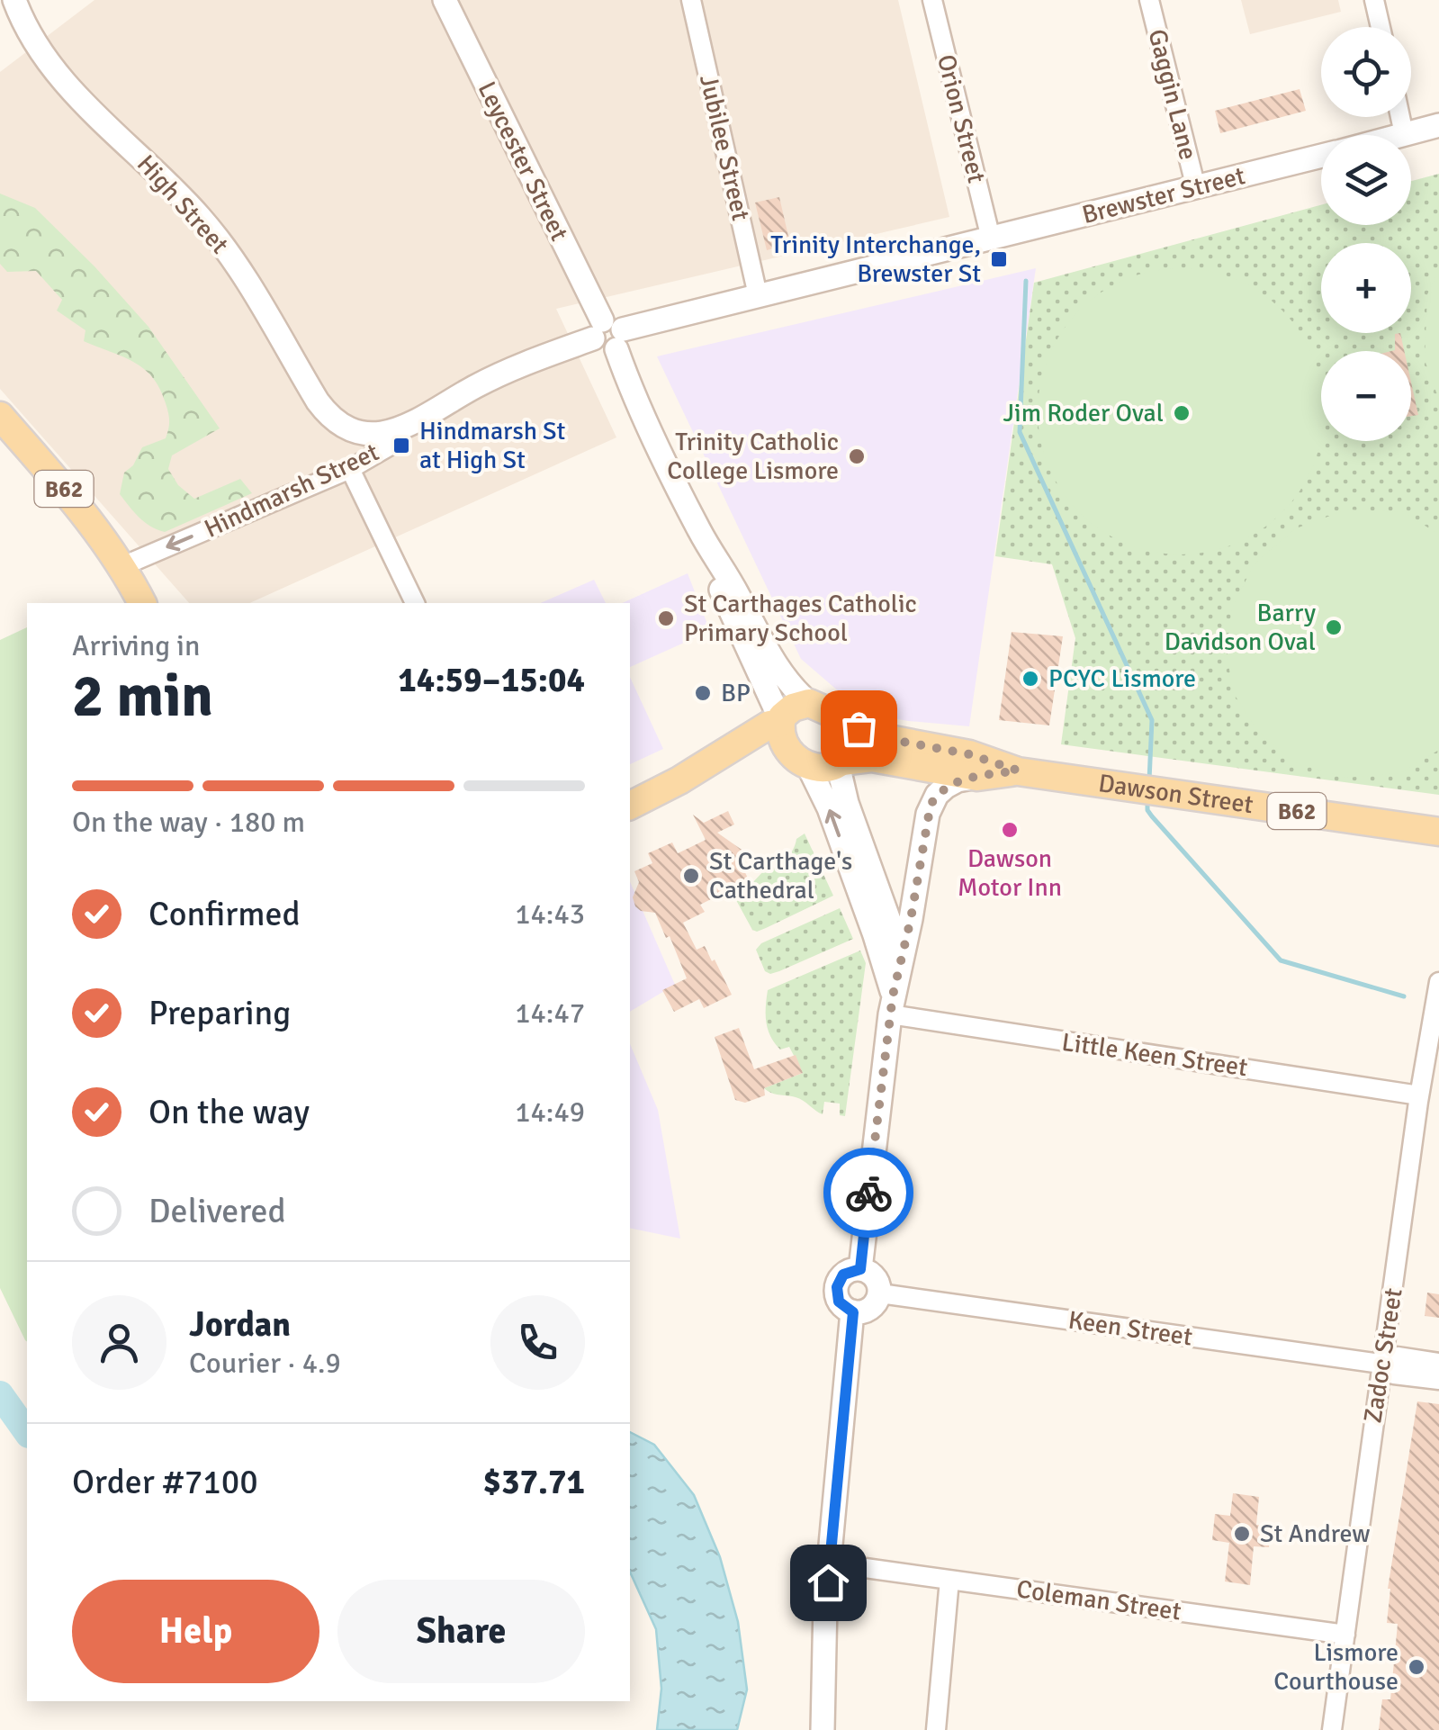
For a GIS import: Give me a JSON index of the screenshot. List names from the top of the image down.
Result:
{
  "streets": {
    "main road": ["B62", "Dawson Street"],
    "street": [
      "Gaggin Lane",
      "Orion Street",
      "Jubilee Street",
      "Leycester Street",
      "Brewster Street",
      "High Street",
      "Hindmarsh Street",
      "Little Keen Street",
      "Keen Street",
      "Zadoc Street",
      "Coleman Street"
    ]
  },
  "crossings": [
    ["Gaggin Lane", "Brewster Street"],
    ["Orion Street", "Brewster Street"],
    ["Orion Street", "Hindmarsh Street"],
    ["Jubilee Street", "Hindmarsh Street"],
    ["Leycester Street", "B62"],
    ["Leycester Street", "Hindmarsh Street"],
    ["Leycester Street", "Dawson Street"],
    ["Brewster Street", "Hindmarsh Street"],
    ["High Street", "Hindmarsh Street"],
    ["B62", "Hindmarsh Street"],
    ["B62", "Dawson Street"],
    ["Little Keen Street", "Zadoc Street"],
    ["Keen Street", "Zadoc Street"],
    ["Zadoc Street", "Coleman Street"]
  ],
  "places": {
    "transit": ["Trinity Interchange, Brewster St", "Hindmarsh St at High St"],
    "other": [
      "Jim Roder Oval",
      "Trinity Catholic College Lismore",
      "St Carthages Catholic Primary School",
      "Barry Davidson Oval",
      "PCYC Lismore",
      "BP",
      "Dawson Motor Inn",
      "St Carthage's Cathedral",
      "St Andrew",
      "Lismore Courthouse"
    ]
  },
  "page": {
    "map_buttons": ["+", "−"],
    "heading": ["2 min", "Arriving in", "14:59–15:04"],
    "panel": [
      "Jordan",
      "Courier · 4.9",
      "Order #7100",
      "$37.71"
    ],
    "bar": "On the way · 180 m",
    "list": [
      ["Confirmed", "14:43"],
      ["Preparing", "14:47"],
      ["On the way", "14:49"],
      "Delivered"
    ],
    "buttons": ["Help", "Share"]
  }
}
